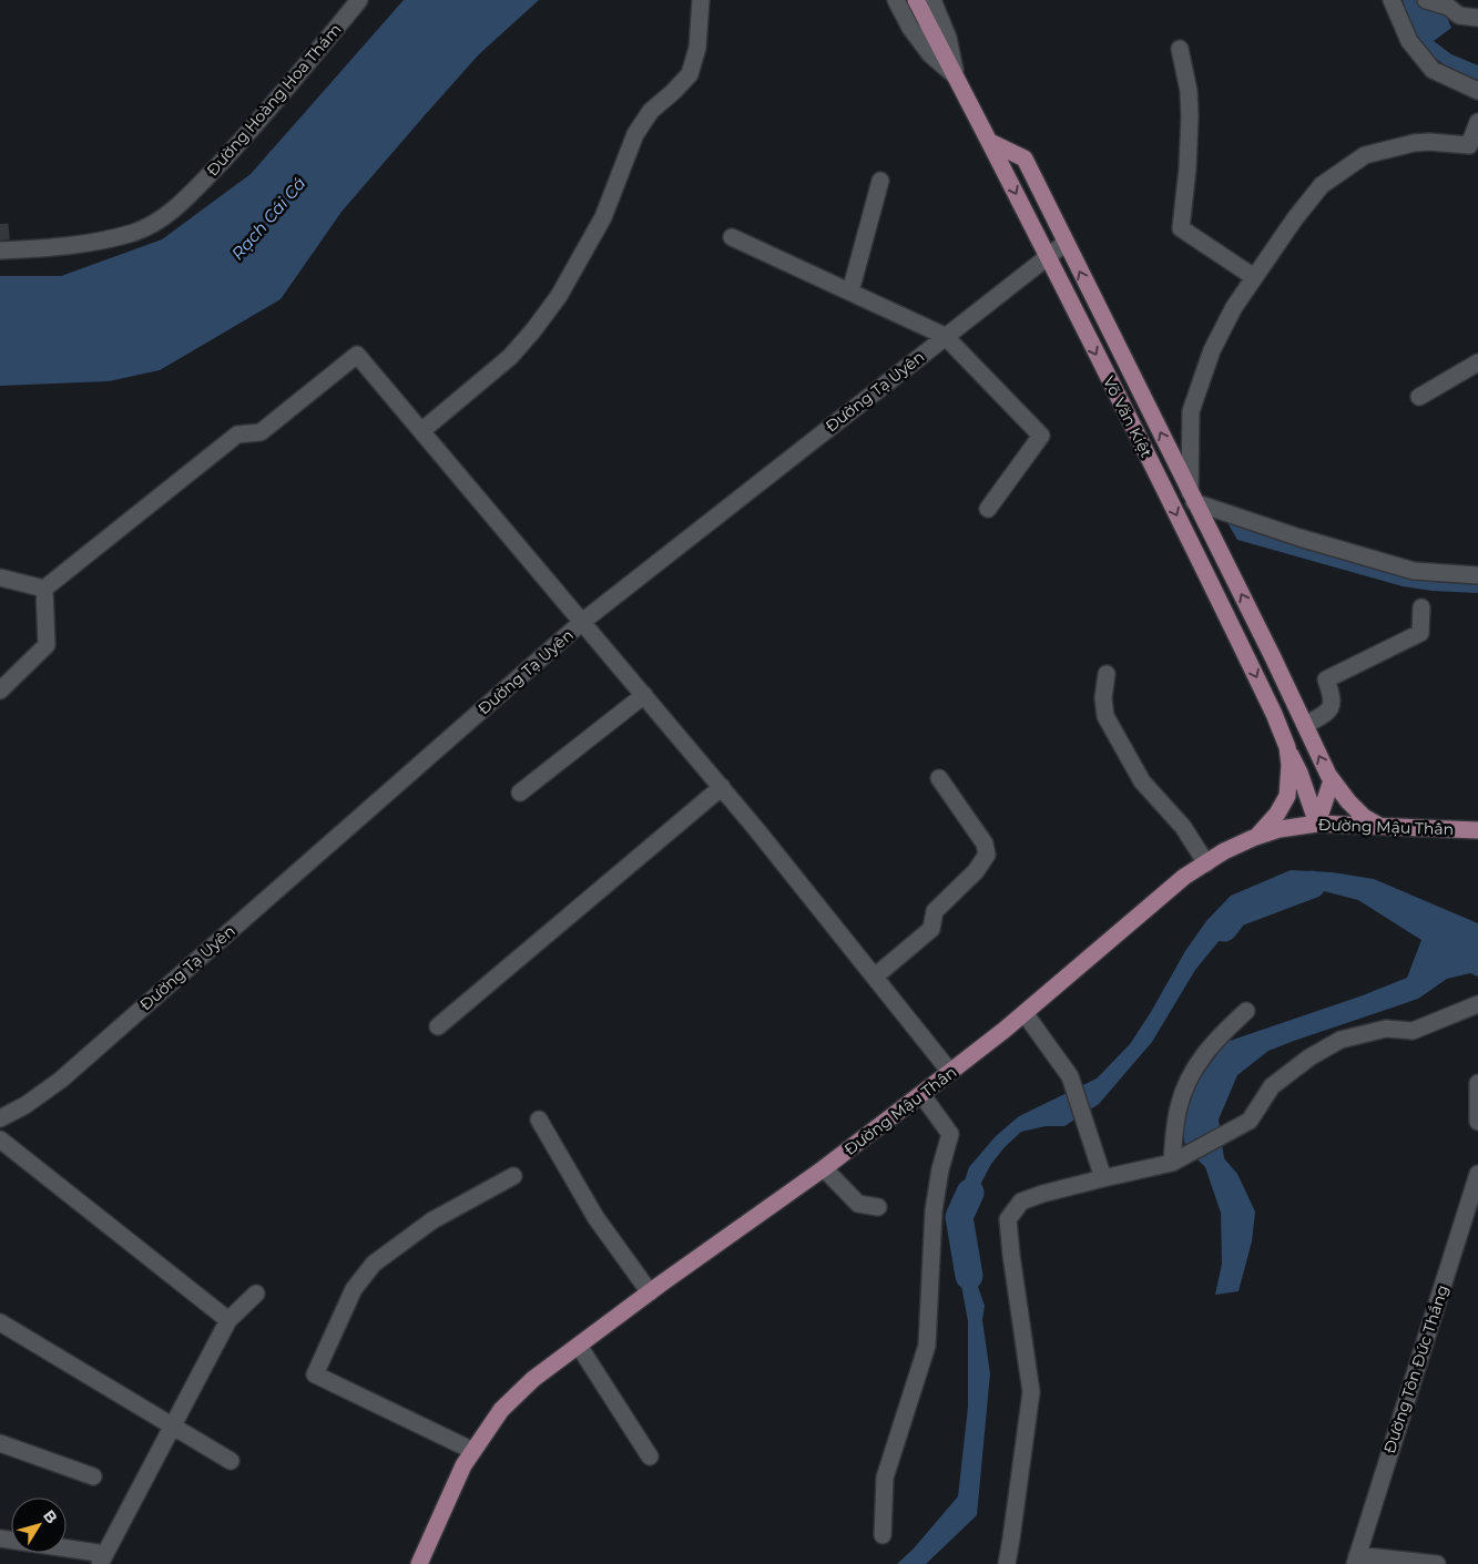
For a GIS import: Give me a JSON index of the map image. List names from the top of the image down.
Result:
{
  "streets": {
    "main road": ["Võ Văn Kiệt", "Đường Mậu Thân"],
    "street": ["Đường Hoàng Hoa Thám", "Đường Tạ Uyên", "Đường Tôn Đức Thắng"]
  },
  "crossings": [
    ["Đường Tạ Uyên", "Võ Văn Kiệt"],
    ["Võ Văn Kiệt", "Đường Mậu Thân"]
  ],
  "water": ["Rạch Cái Cá"],
  "north": "top right"
}
